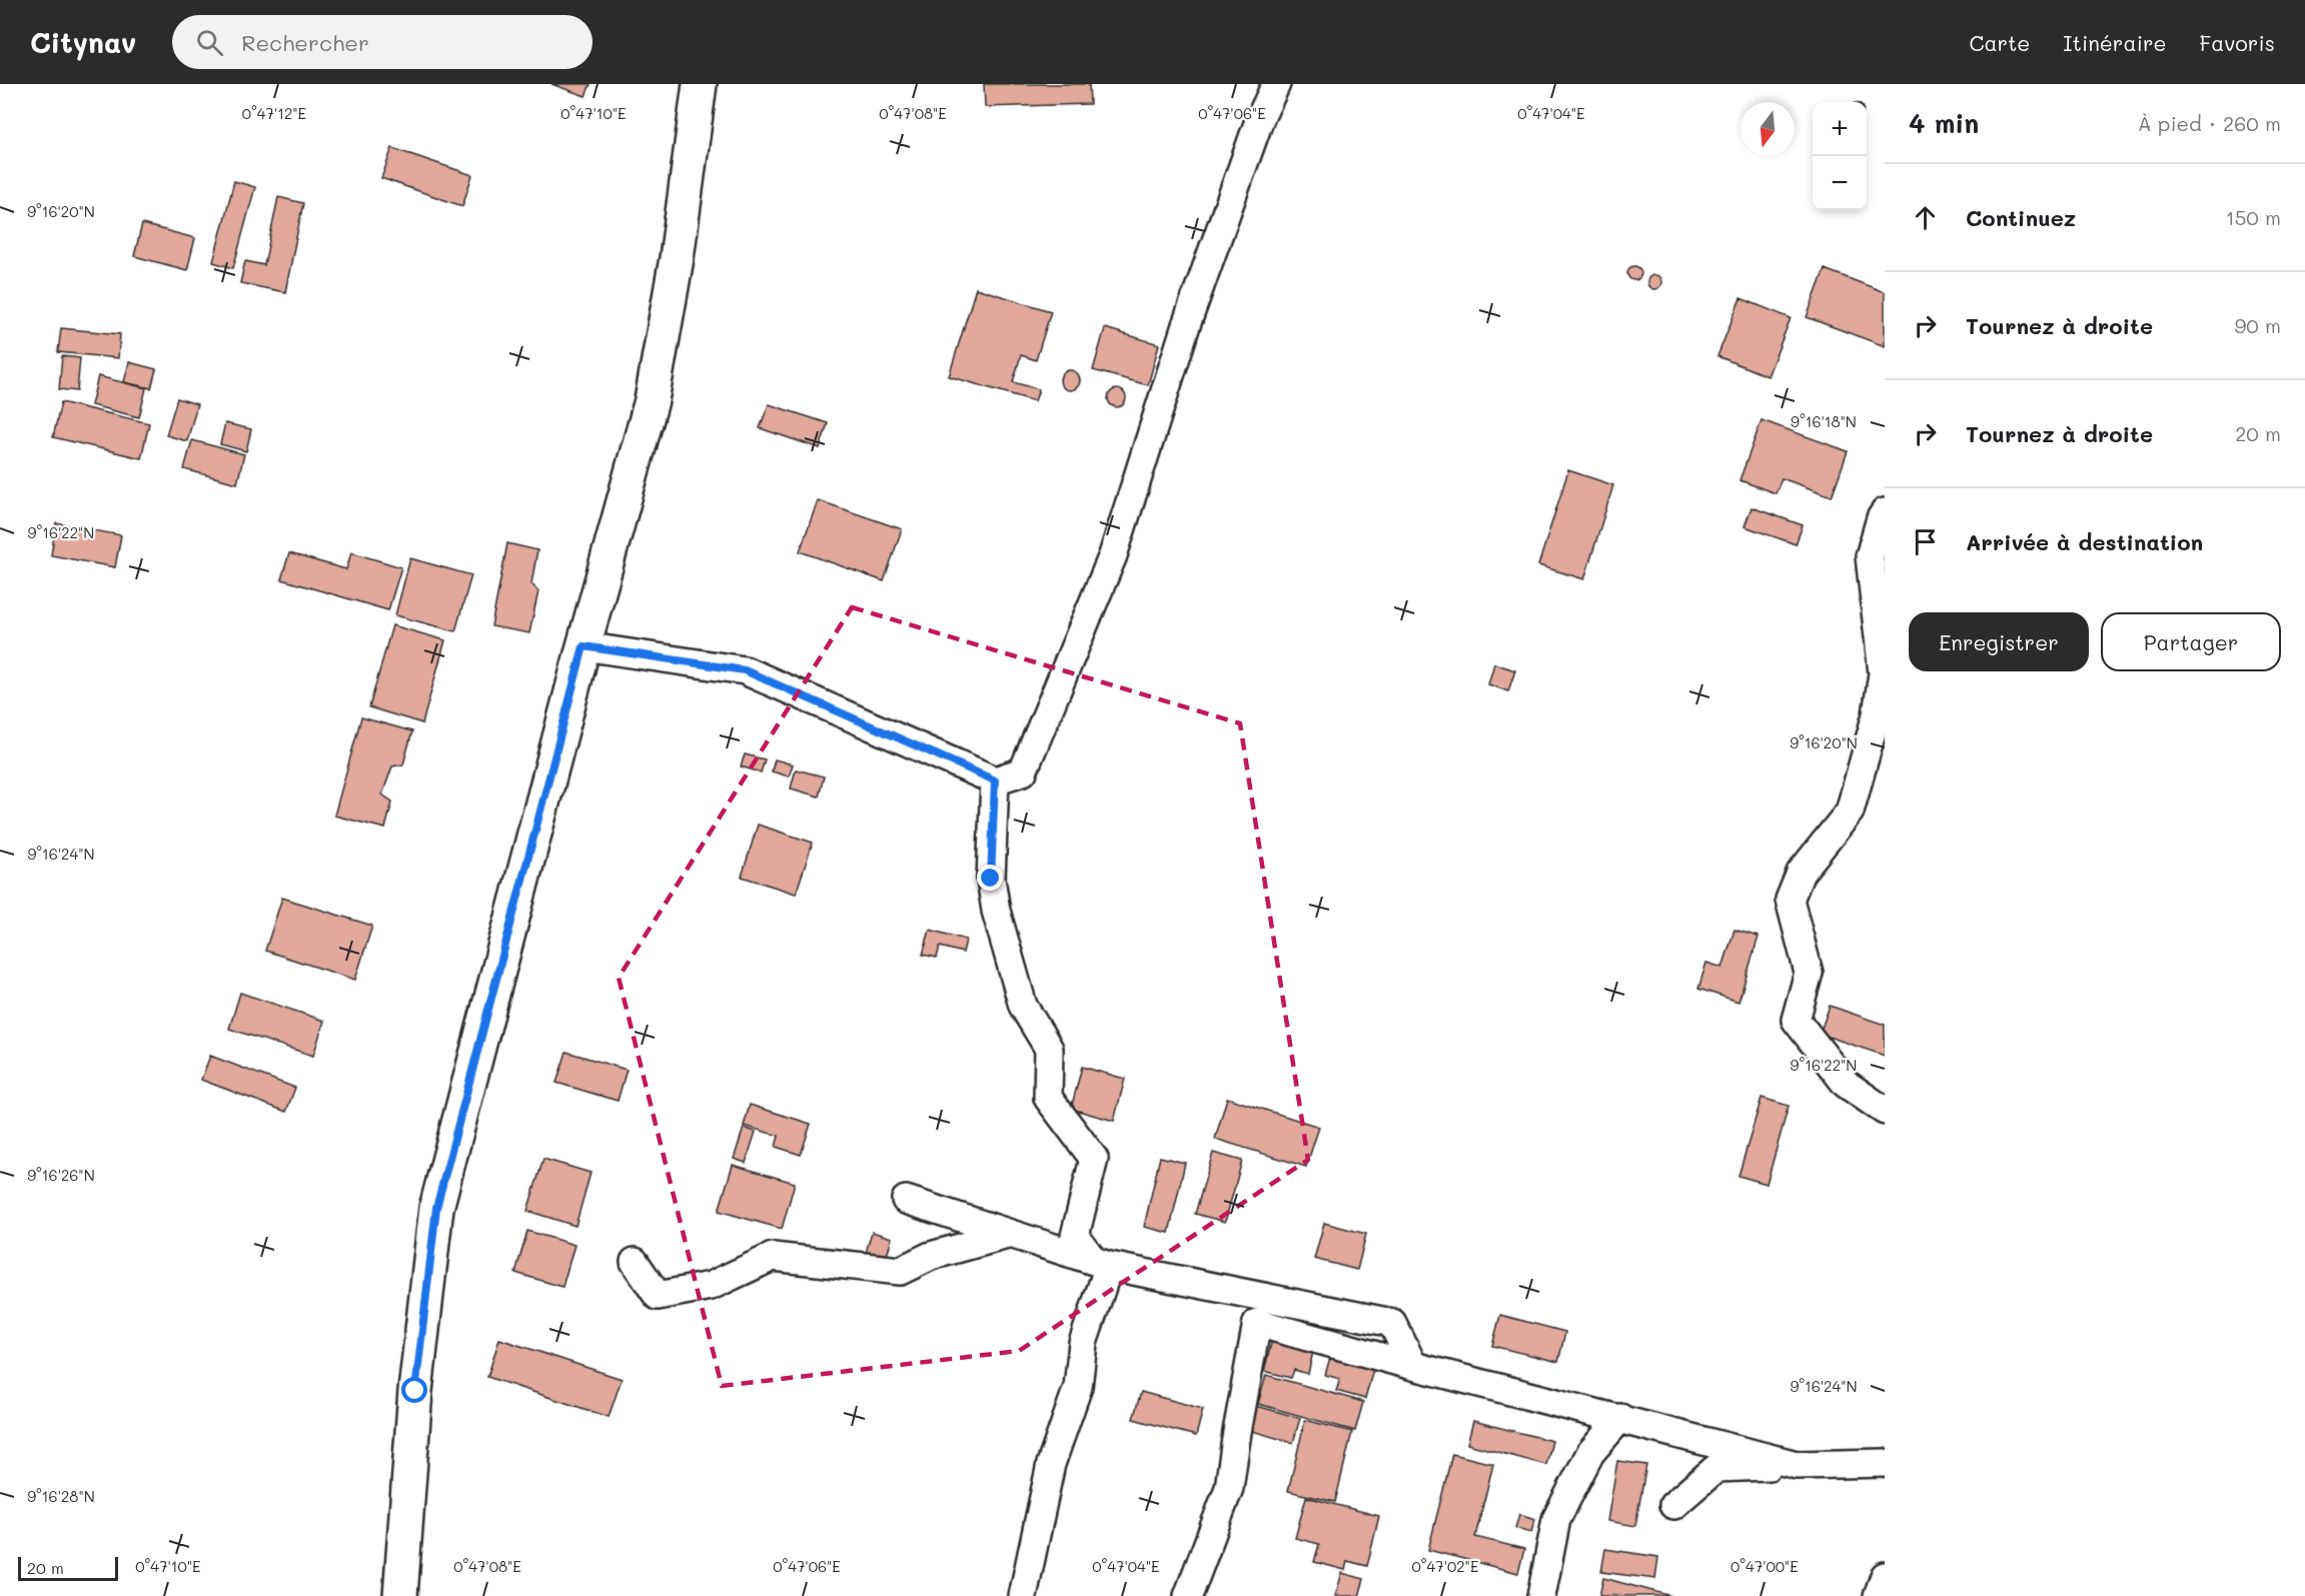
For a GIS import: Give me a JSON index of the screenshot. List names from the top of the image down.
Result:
{
  "scale_bar": "20 m",
  "north": "bottom",
  "page": {
    "header": "Citynav",
    "search": "Rechercher",
    "nav": ["Carte", "Itinéraire", "Favoris"],
    "heading": ["4 min", "À pied · 260 m"],
    "map_buttons": ["+", "−"],
    "list": [
      ["Continuez", "150 m"],
      ["Tournez à droite", "90 m"],
      ["Tournez à droite", "20 m"],
      "Arrivée à destination"
    ],
    "buttons": ["Enregistrer", "Partager"],
    "scale": "20 m"
  },
  "coordinates": [
    "0°47'12\"E",
    "0°47'10\"E",
    "0°47'08\"E",
    "0°47'06\"E",
    "0°47'04\"E",
    "9°16'20\"N",
    "9°16'18\"N",
    "9°16'22\"N",
    "9°16'24\"N",
    "9°16'26\"N",
    "9°16'28\"N",
    "0°47'02\"E",
    "0°47'00\"E"
  ]
}
